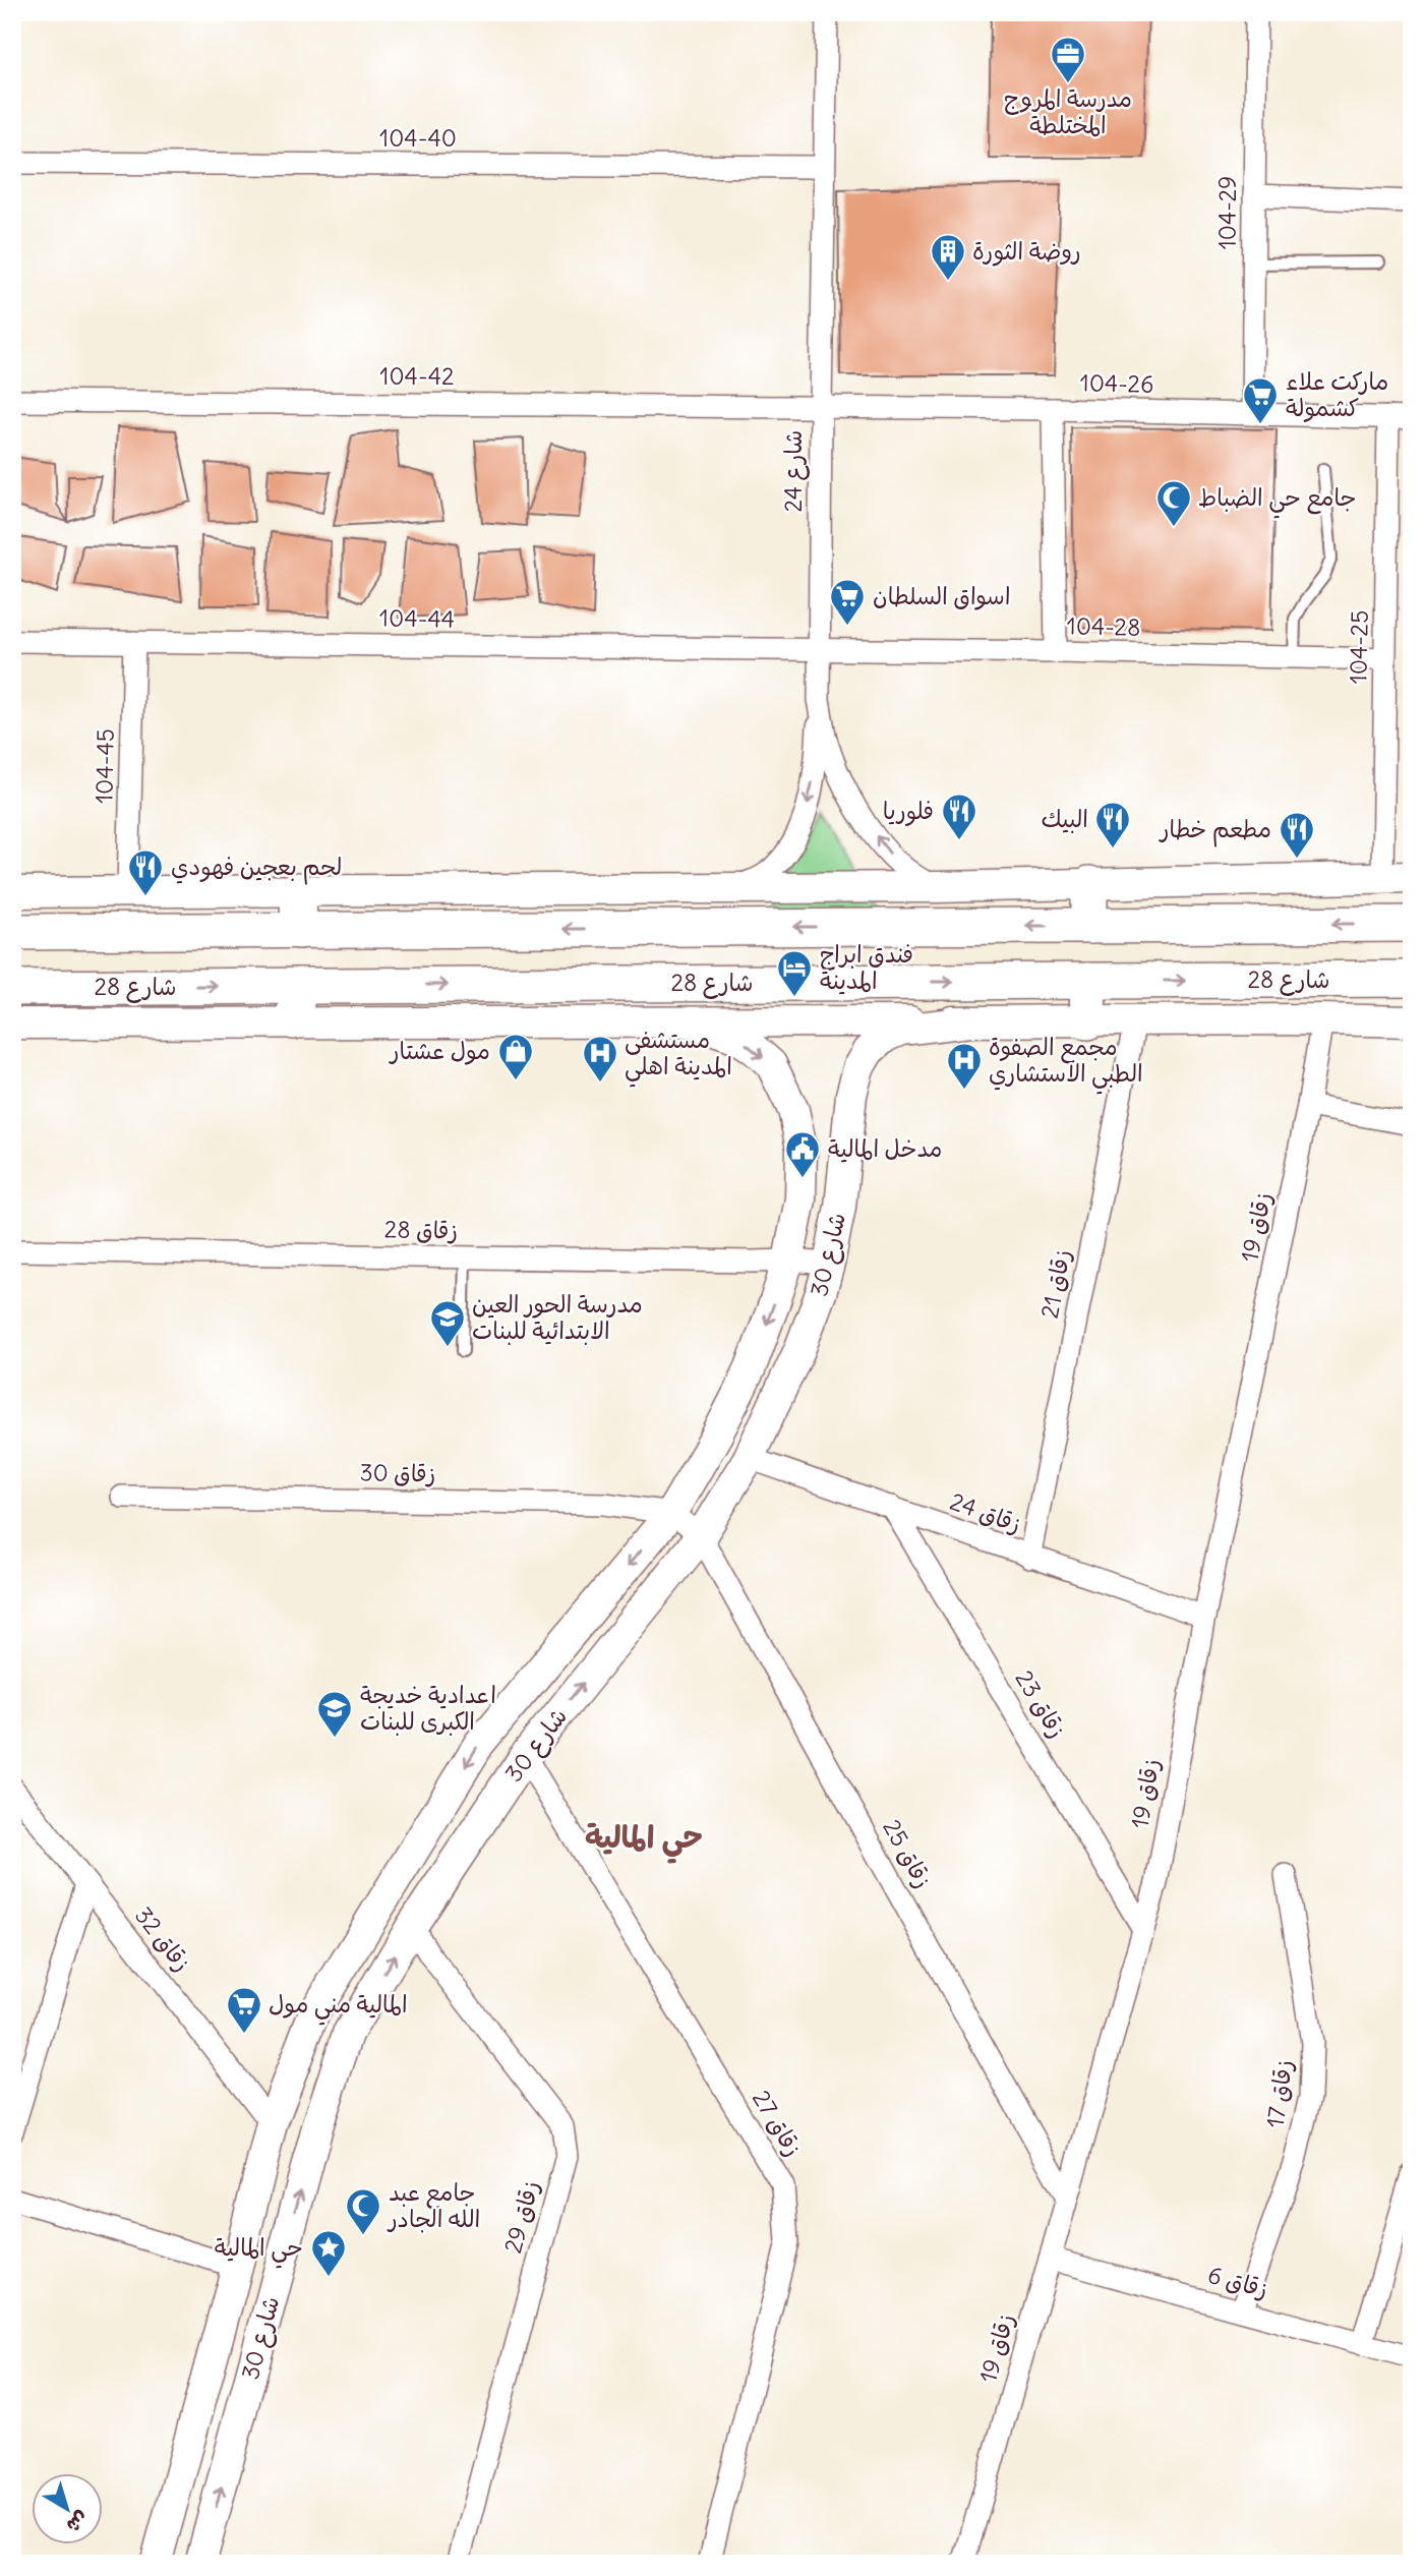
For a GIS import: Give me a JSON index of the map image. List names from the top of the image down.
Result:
{
  "streets": {
    "highway": ["شارع 28"],
    "main road": ["شارع 30"],
    "street": [
      "104-40",
      "104-29",
      "104-42",
      "104-26",
      "شارع 24",
      "104-44",
      "104-28",
      "104-25",
      "104-45",
      "زقاق 19",
      "زقاق 28",
      "زقاق 21",
      "زقاق 30",
      "زقاق 24",
      "زقاق 23",
      "زقاق 25",
      "زقاق 32",
      "زقاق 17",
      "زقاق 27",
      "زقاق 29",
      "زقاق 6"
    ]
  },
  "crossings": [
    ["104-40", "شارع 24"],
    ["104-29", "104-26"],
    ["104-42", "104-26"],
    ["104-42", "شارع 24"],
    ["104-26", "شارع 24"],
    ["104-26", "104-25"],
    ["شارع 24", "104-44"],
    ["شارع 24", "104-28"],
    ["104-44", "104-28"],
    ["104-44", "104-45"],
    ["104-28", "104-25"],
    ["زقاق 19", "زقاق 24"],
    ["زقاق 19", "زقاق 23"],
    ["زقاق 19", "زقاق 25"],
    ["زقاق 19", "زقاق 6"],
    ["زقاق 28", "شارع 30"],
    ["شارع 30", "زقاق 30"],
    ["شارع 30", "زقاق 24"],
    ["شارع 30", "زقاق 25"],
    ["شارع 30", "زقاق 32"],
    ["شارع 30", "زقاق 27"],
    ["شارع 30", "زقاق 29"],
    ["زقاق 21", "زقاق 24"],
    ["زقاق 24", "زقاق 23"],
    ["زقاق 17", "زقاق 6"]
  ],
  "districts": ["حي المالية"],
  "places": {
    "office": ["مدرسة المروج المختلطة"],
    "building": ["روضة الثورة"],
    "supermarket": ["ماركت علاء كشمولة", "اسواق السلطان", "المالية مني مول"],
    "mosque": ["جامع حي الضباط", "جامع عبد الله الجادر"],
    "restaurant": [
      "فلوريا",
      "البيك",
      "مطعم خطار",
      "لحم بعجين فهودي"
    ],
    "hotel": ["فندق ابراج المدينة"],
    "shop": ["مول عشتار"],
    "hospital": ["مستشفى المدينة اهلي", "مجمع الصفوة الطبي الاستشاري"],
    "public building": ["مدخل المالية"],
    "school or university": ["مدرسة الحور العين الابتدائية للبنات", "اعدادية خديجة الكبرى للبنات"],
    "place": ["حي المالية"]
  },
  "north": "bottom right"
}
